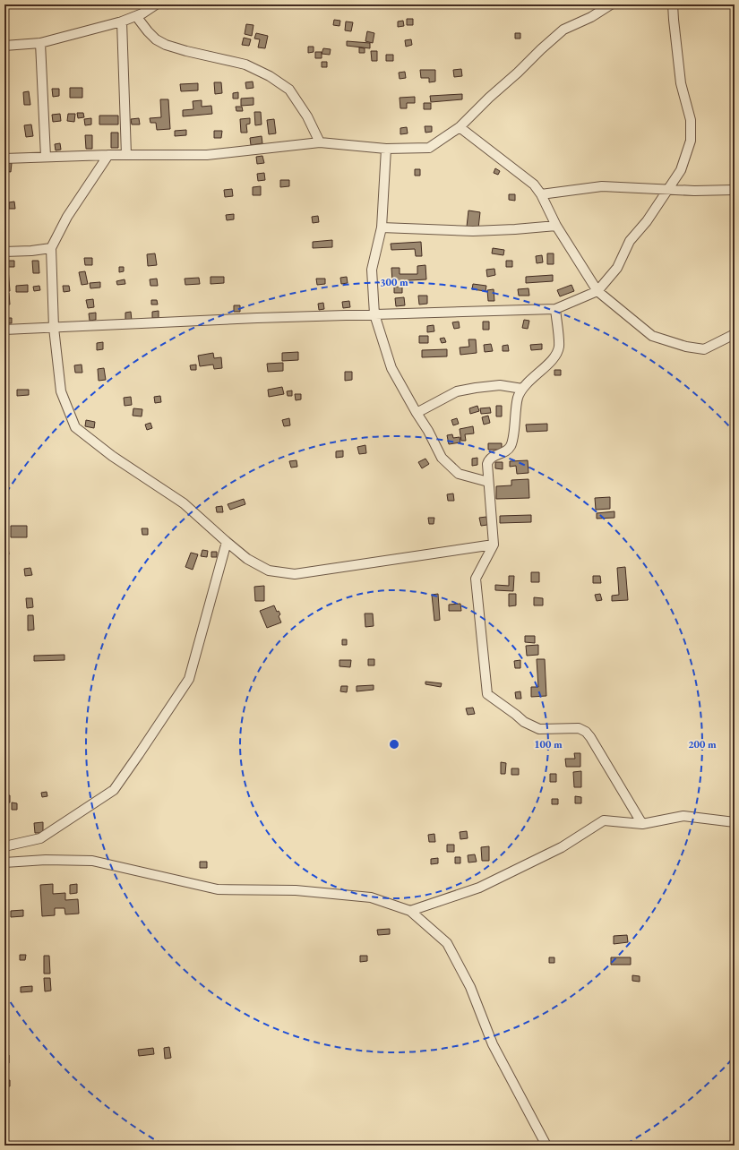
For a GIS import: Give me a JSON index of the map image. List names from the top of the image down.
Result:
{
  "rings": ["300 m", "100 m", "200 m"]
}
